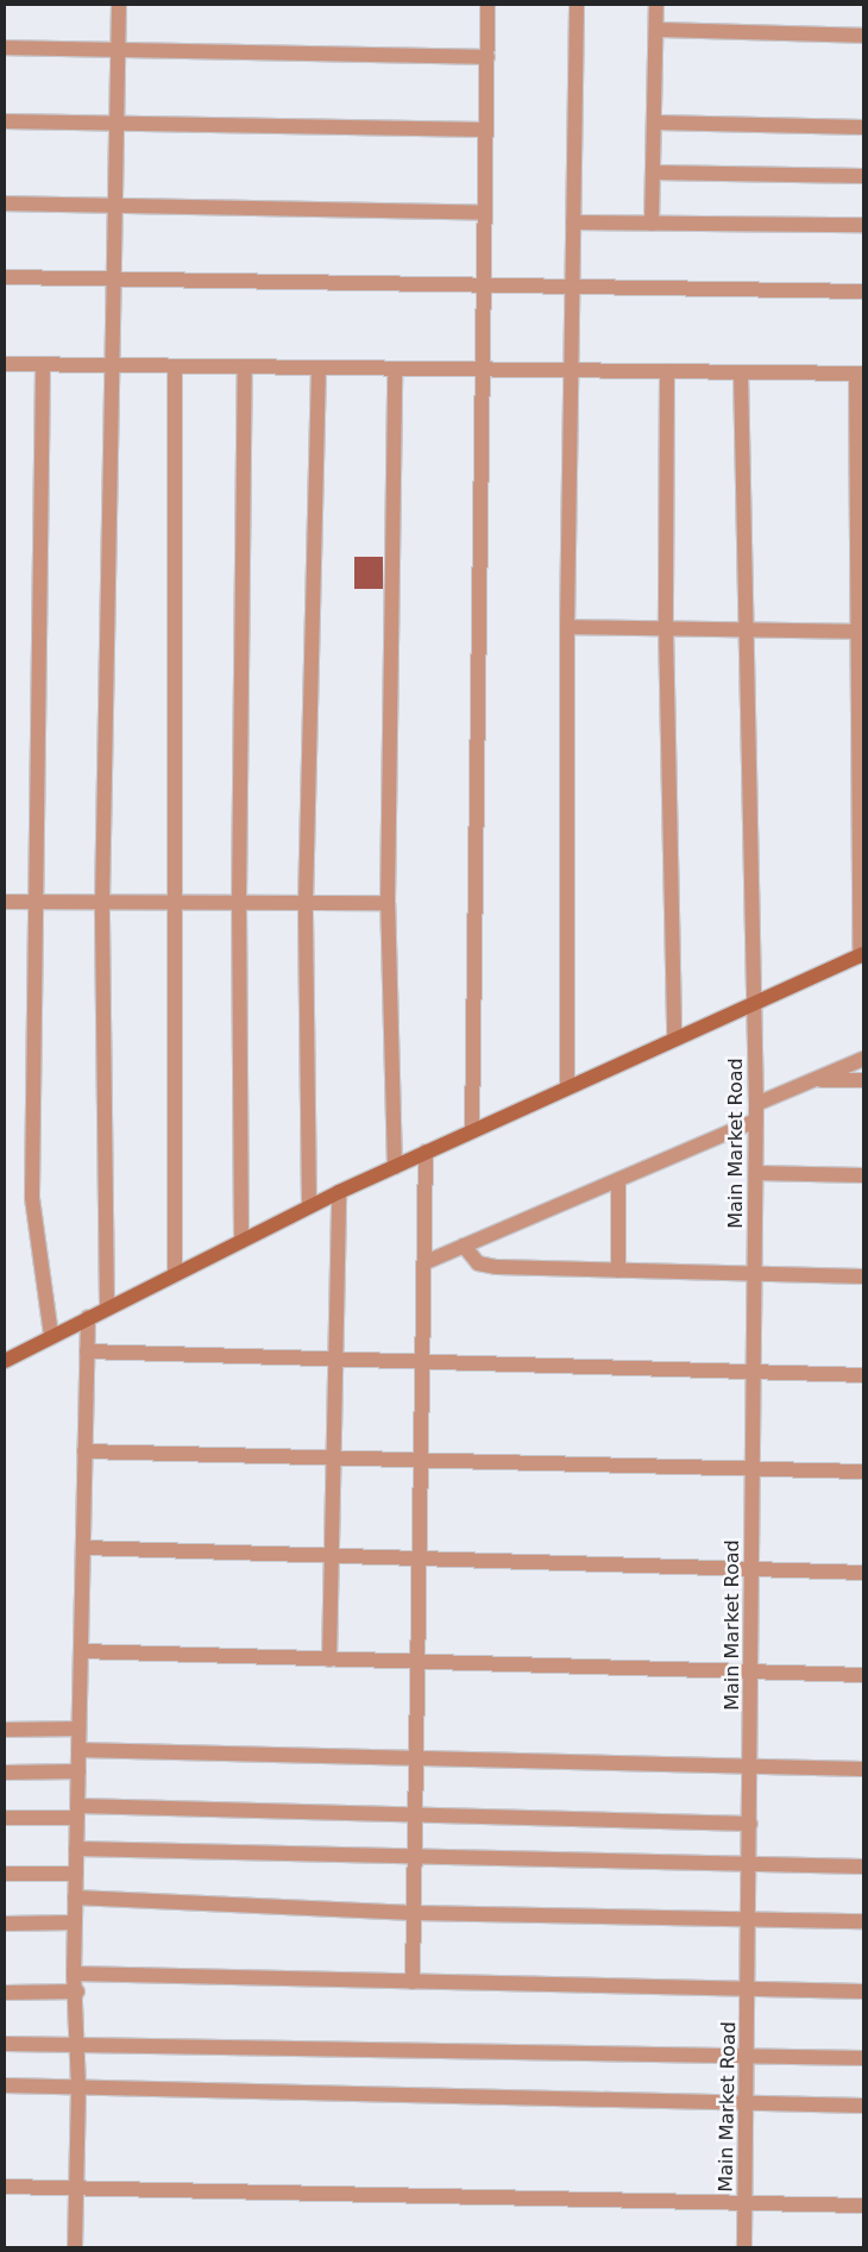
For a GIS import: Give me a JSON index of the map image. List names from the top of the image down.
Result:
{
  "streets": {
    "street": ["Main Market Road"]
  }
}
